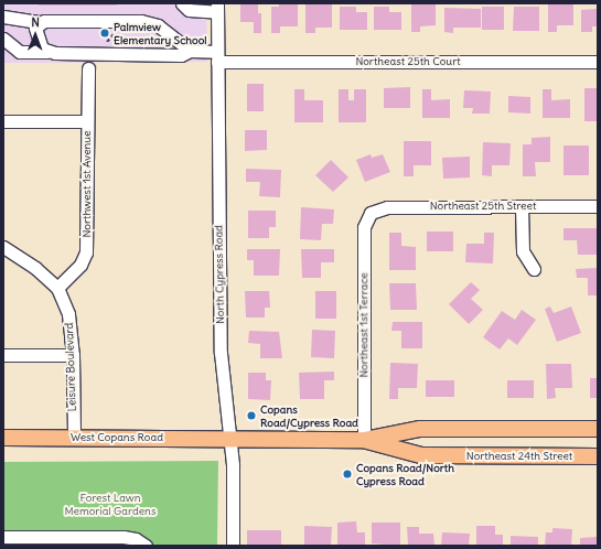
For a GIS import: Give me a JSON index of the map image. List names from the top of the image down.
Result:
{
  "streets": {
    "main road": ["West Copans Road", "Northeast 24th Street"],
    "street": [
      "Northeast 25th Court",
      "Northwest 1st Avenue",
      "Northeast 25th Street",
      "North Cypress Road",
      "Northeast 1st Terrace",
      "Leisure Boulevard"
    ]
  },
  "crossings": [
    ["Northeast 25th Court", "North Cypress Road"],
    ["Northwest 1st Avenue", "Leisure Boulevard"],
    ["Northeast 25th Street", "Northeast 1st Terrace"],
    ["North Cypress Road", "West Copans Road"],
    ["North Cypress Road", "Northeast 24th Street"],
    ["Northeast 1st Terrace", "Northeast 24th Street"],
    ["Leisure Boulevard", "West Copans Road"],
    ["West Copans Road", "Northeast 24th Street"]
  ],
  "parks": ["Forest Lawn Memorial Gardens"],
  "places": ["Palmview Elementary School", "Copans Road/Cypress Road", "Copans Road/North Cypress Road"],
  "north": "top"
}
